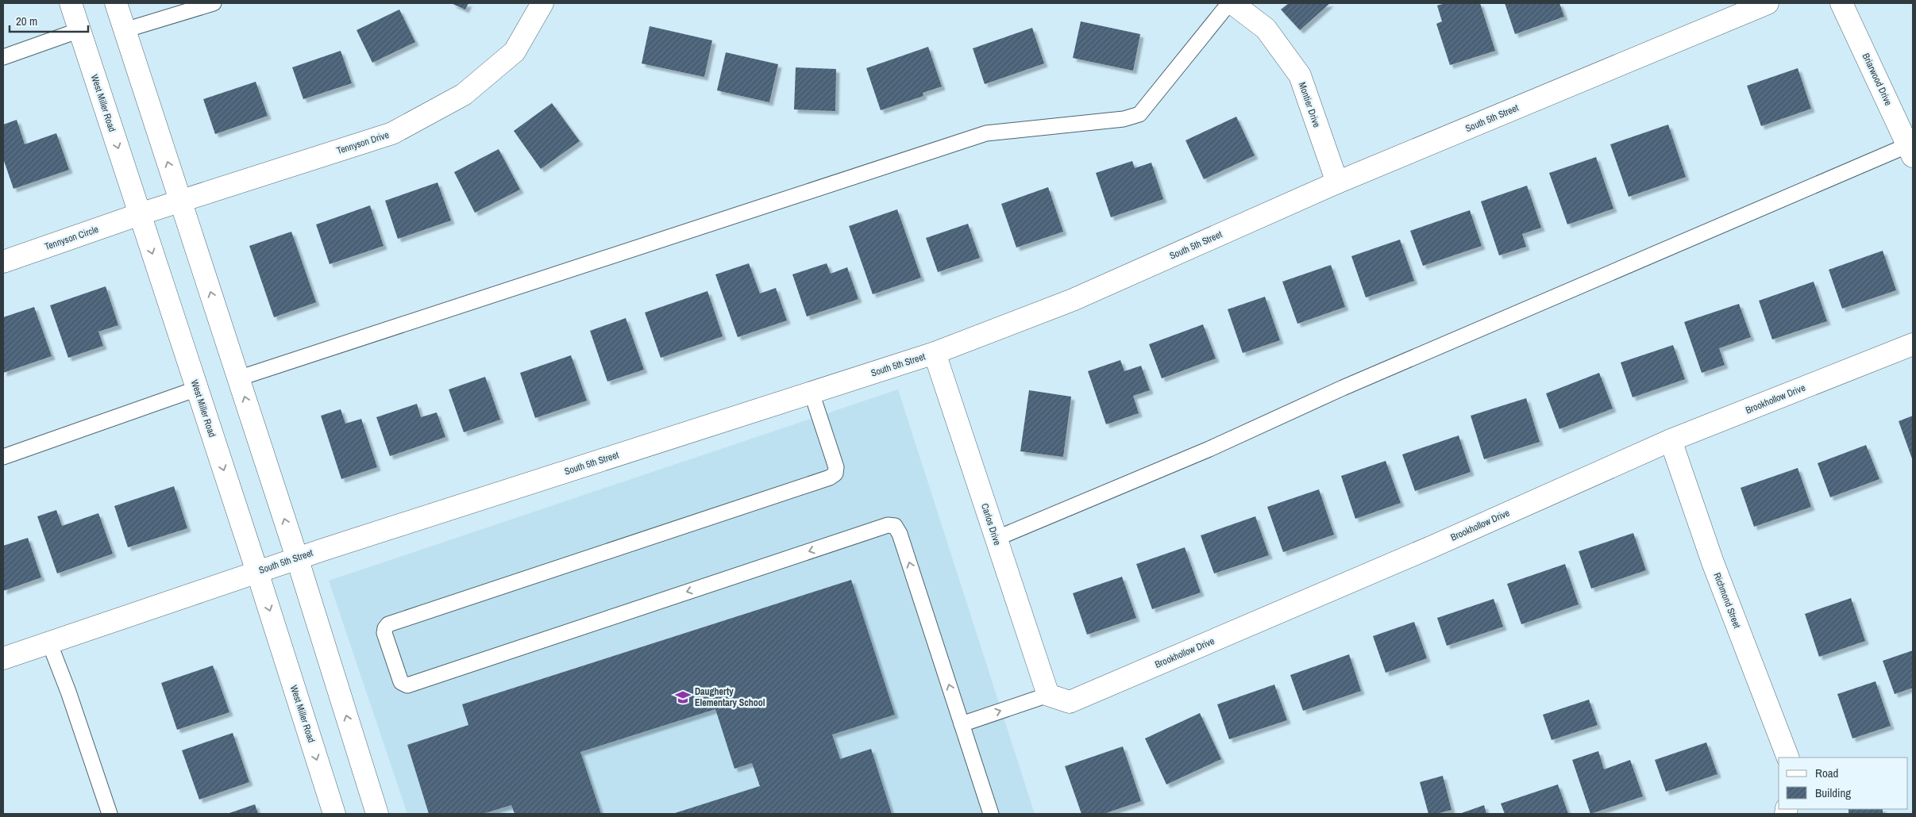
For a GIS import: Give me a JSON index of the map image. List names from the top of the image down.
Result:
{
  "streets": {
    "street": [
      "Briarwood Drive",
      "West Miller Road",
      "Montier Drive",
      "South 5th Street",
      "Tennyson Drive",
      "Tennyson Circle",
      "Brookhollow Drive",
      "Carlos Drive",
      "Richmond Street"
    ]
  },
  "crossings": [
    ["West Miller Road", "South 5th Street"],
    ["West Miller Road", "Tennyson Drive"],
    ["West Miller Road", "Tennyson Circle"],
    ["Montier Drive", "South 5th Street"],
    ["South 5th Street", "Carlos Drive"],
    ["Tennyson Drive", "Tennyson Circle"],
    ["Brookhollow Drive", "Carlos Drive"],
    ["Brookhollow Drive", "Richmond Street"]
  ],
  "places": {
    "school or university": ["Daugherty Elementary School"]
  },
  "legend": ["Road", "Building"],
  "scale_bar": "20 m"
}
